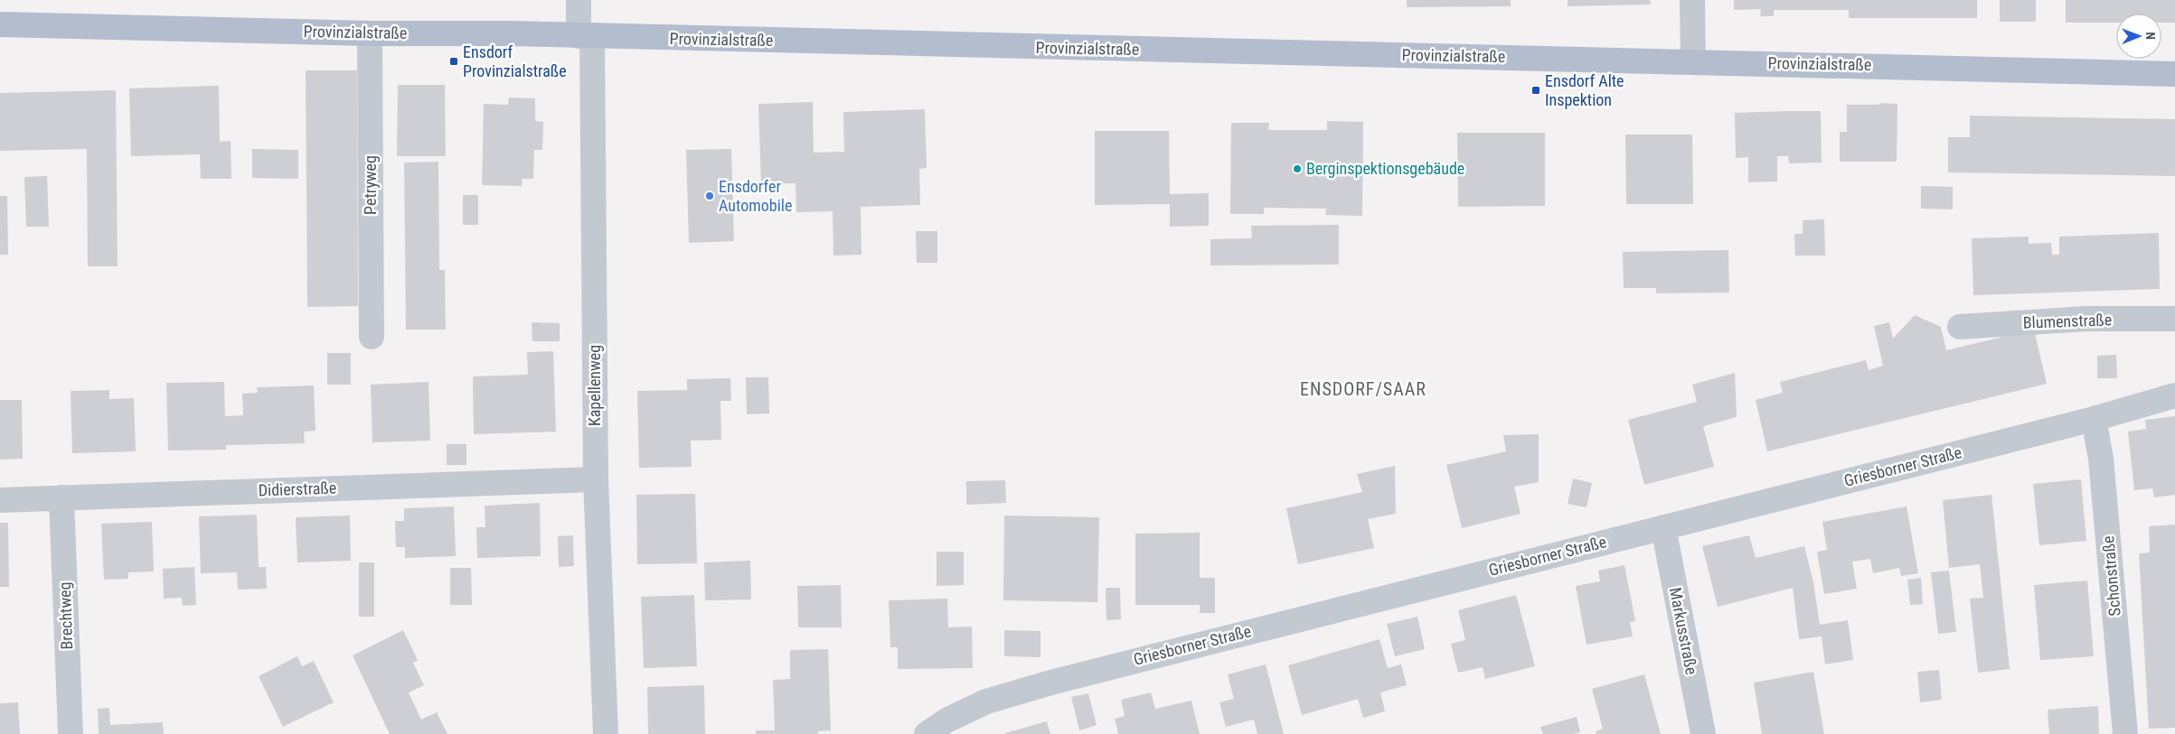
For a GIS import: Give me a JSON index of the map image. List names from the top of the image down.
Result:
{
  "streets": {
    "main road": ["Provinzialstraße"],
    "street": [
      "Petryweg",
      "Blumenstraße",
      "Kapellenweg",
      "Griesborner Straße",
      "Didierstraße",
      "Schonstraße",
      "Brechtweg",
      "Markusstraße"
    ]
  },
  "crossings": [
    ["Provinzialstraße", "Petryweg"],
    ["Provinzialstraße", "Kapellenweg"],
    ["Kapellenweg", "Didierstraße"],
    ["Griesborner Straße", "Schonstraße"],
    ["Griesborner Straße", "Markusstraße"],
    ["Didierstraße", "Brechtweg"]
  ],
  "districts": ["ENSDORF/SAAR"],
  "places": {
    "transit": ["Ensdorf Provinzialstraße", "Ensdorf Alte Inspektion"],
    "other": ["Berginspektionsgebäude", "Ensdorfer Automobile"]
  },
  "north": "right"
}
